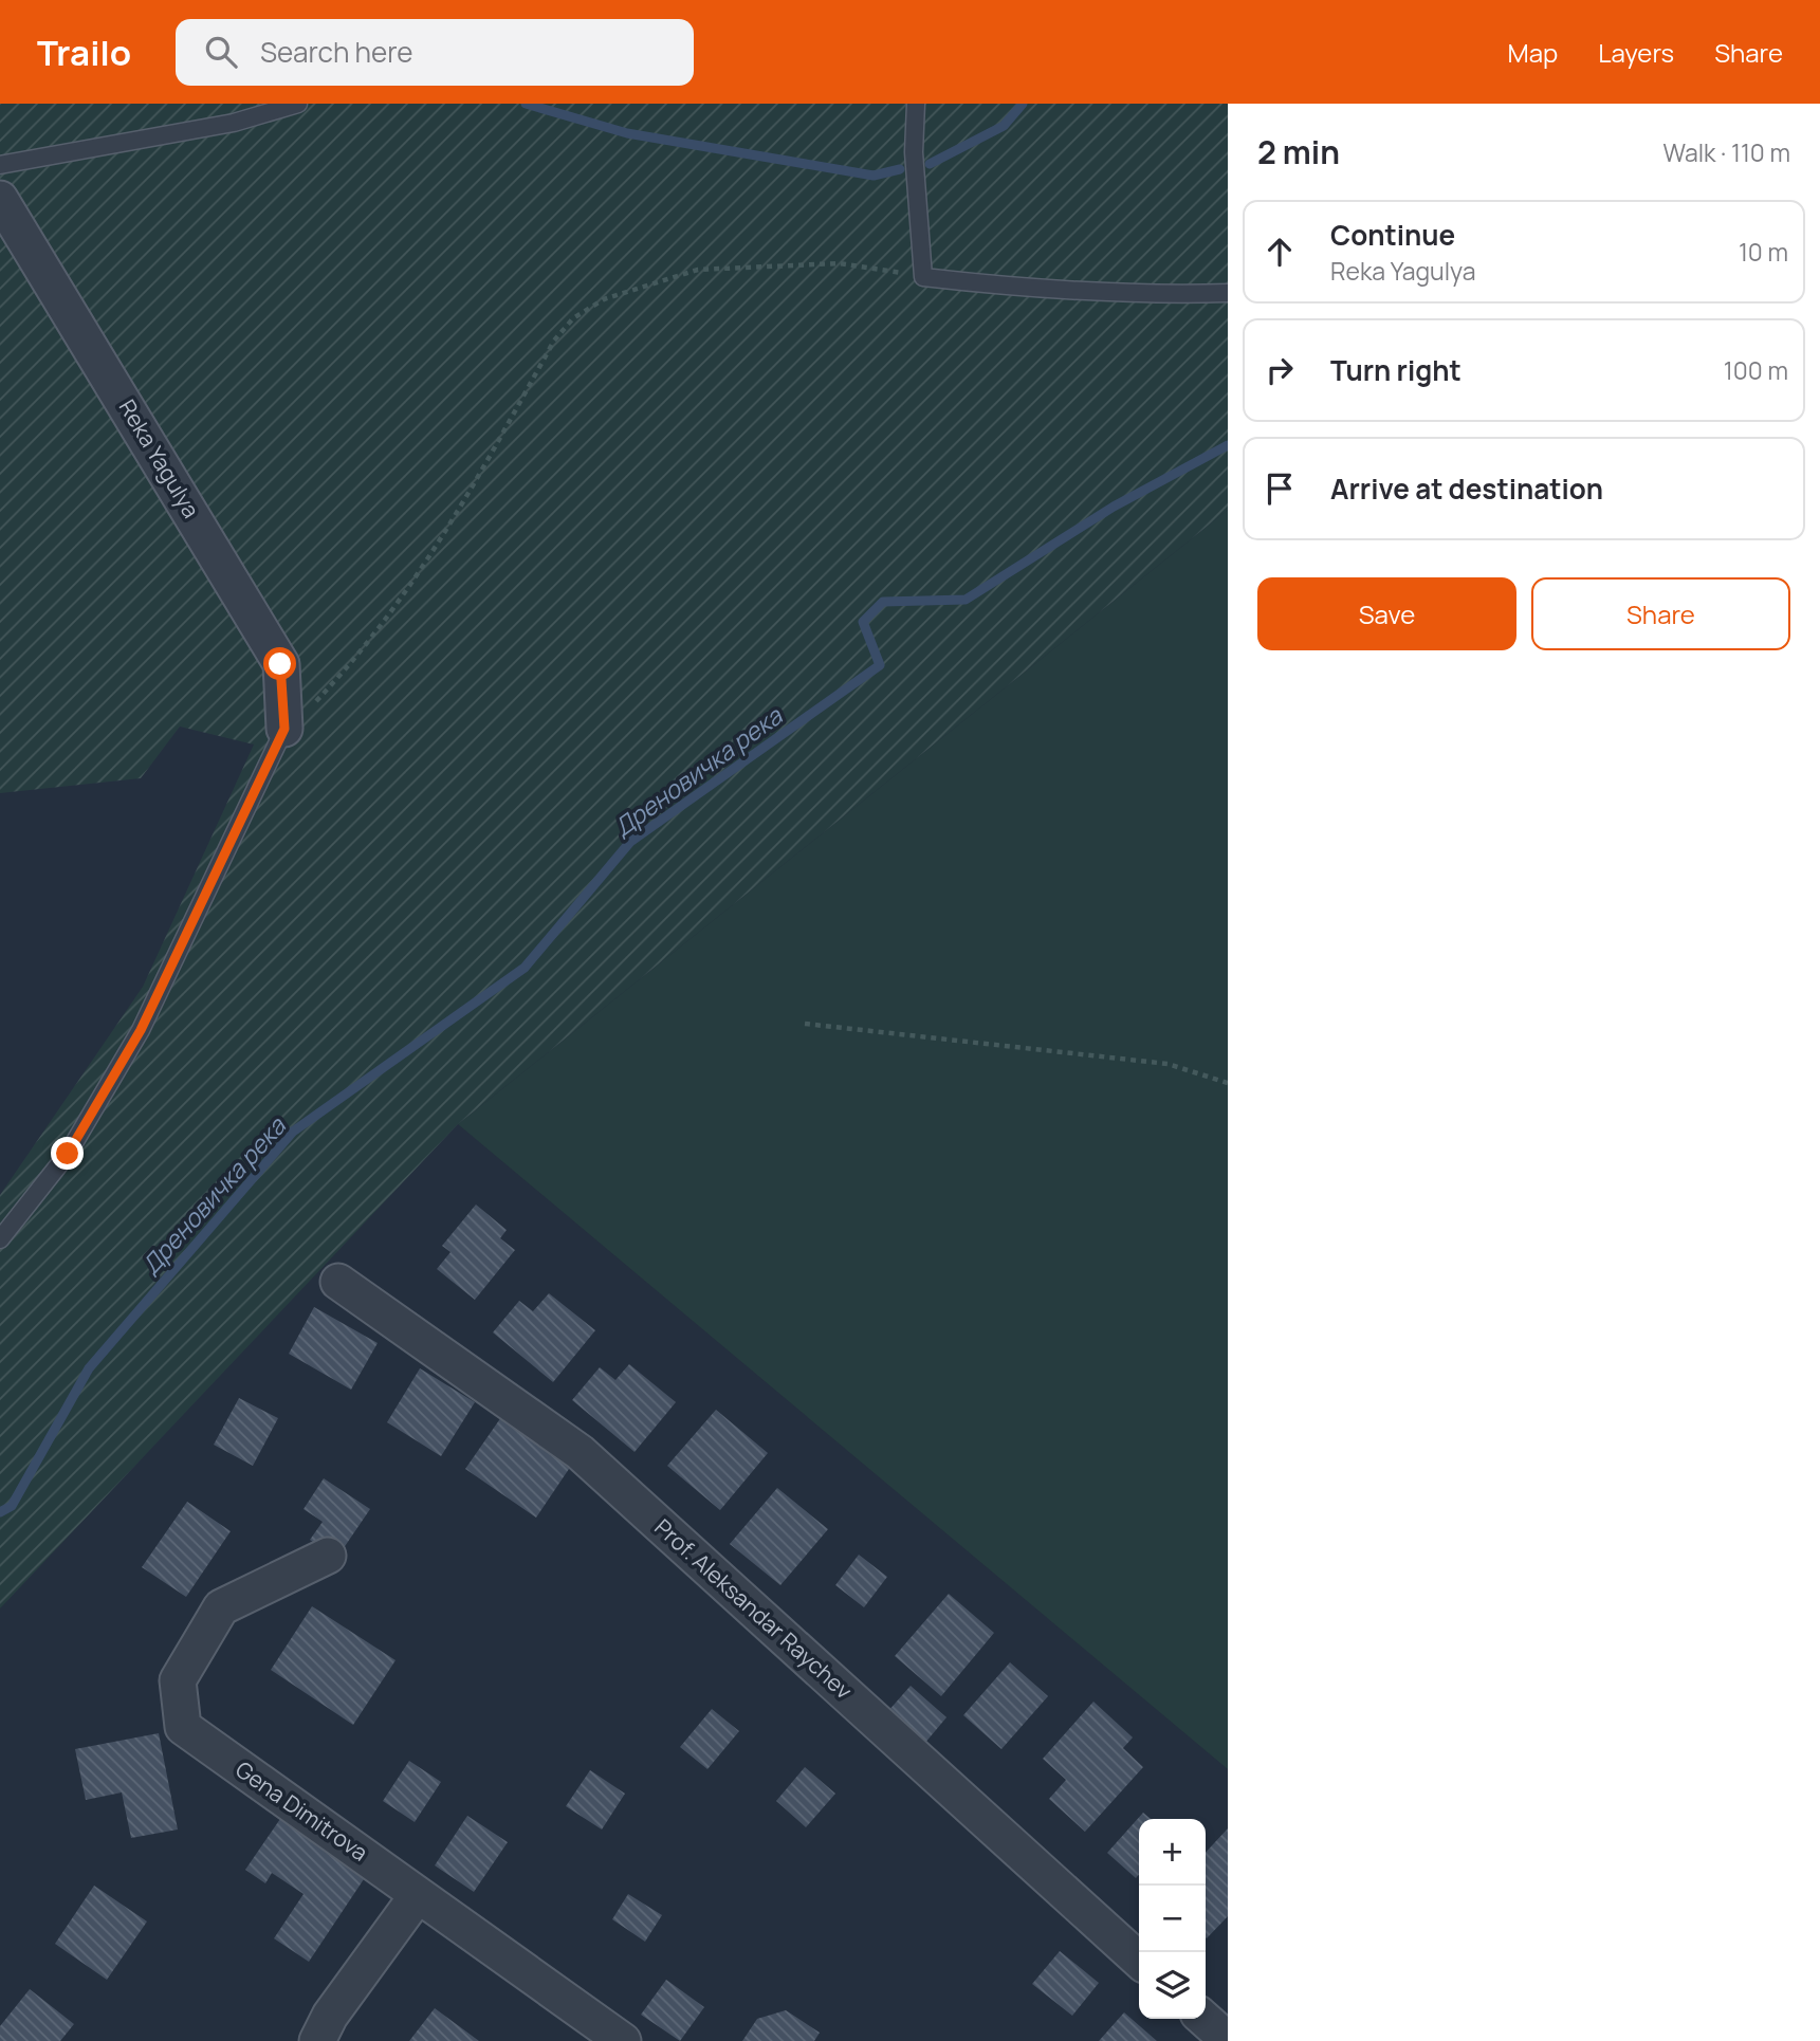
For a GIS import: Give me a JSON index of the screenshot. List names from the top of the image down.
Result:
{
  "streets": {
    "street": ["Reka Yagulya", "Prof. Aleksandar Raychev", "Gena Dimitrova"]
  },
  "water": ["Дреновичка река"],
  "page": {
    "header": "Trailo",
    "search": "Search here",
    "nav": ["Map", "Layers", "Share"],
    "heading": ["2 min", "Walk · 110 m"],
    "list": [
      ["Continue", "Reka Yagulya", "10 m"],
      ["Turn right", "100 m"],
      "Arrive at destination"
    ],
    "buttons": ["Save", "Share"],
    "map_buttons": ["+", "−"]
  }
}
